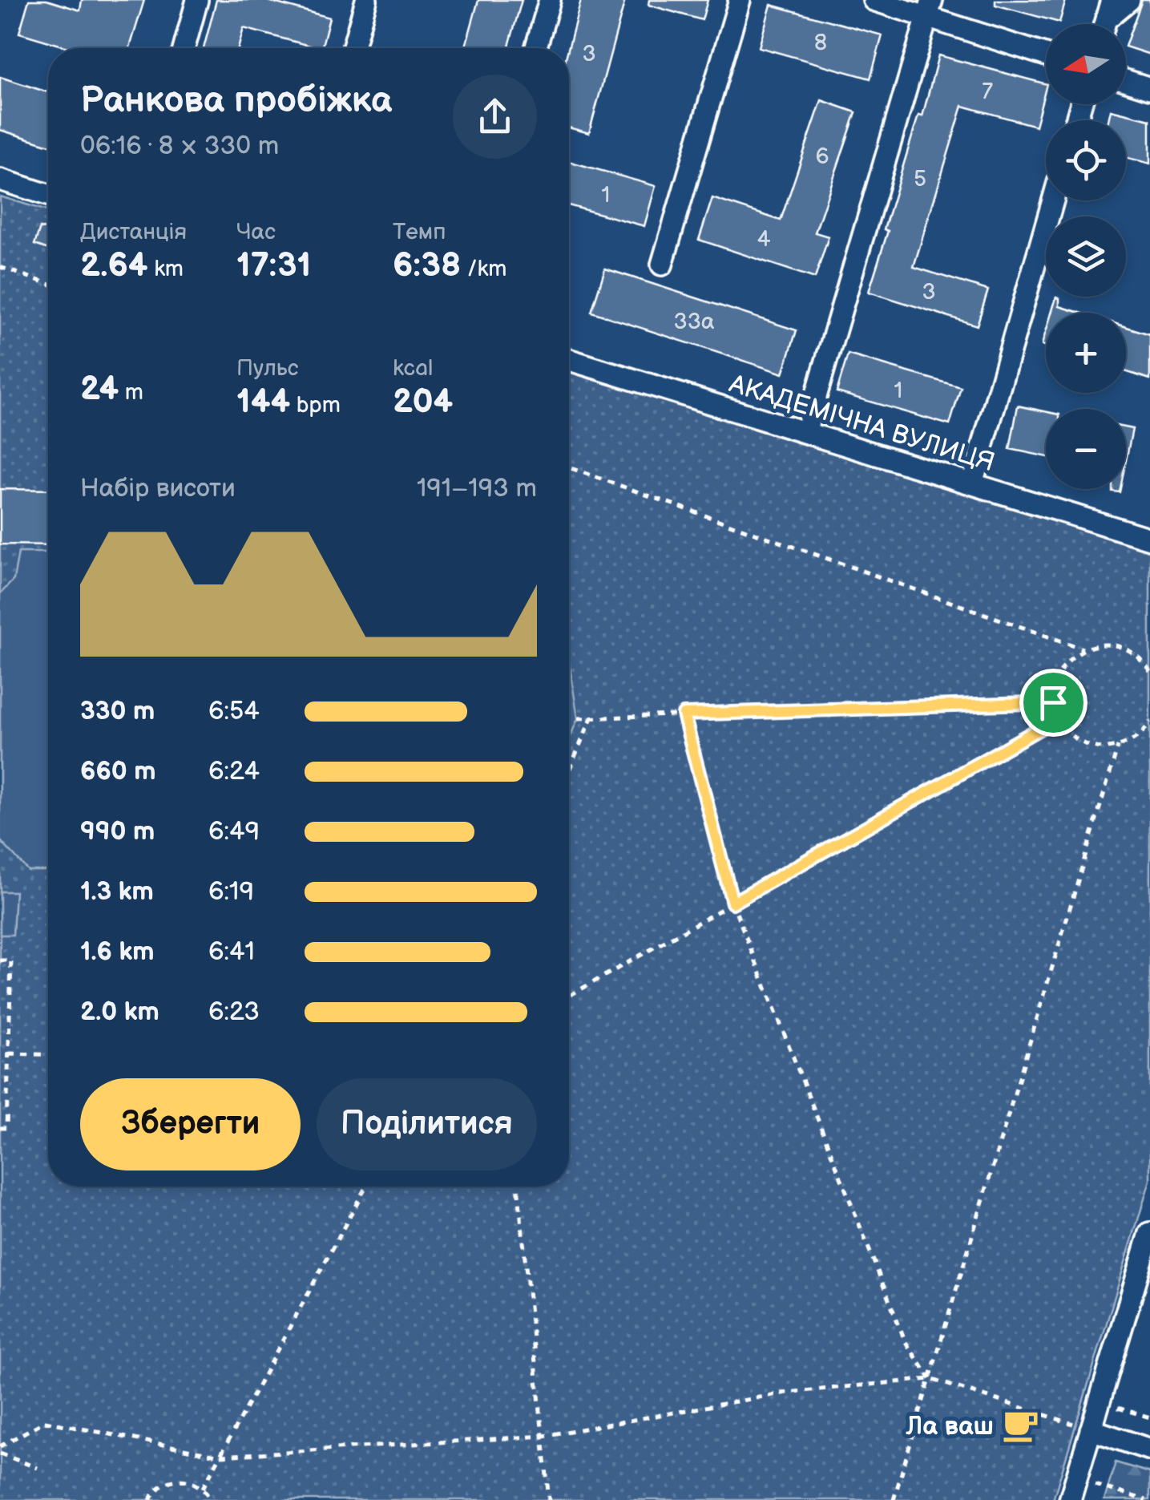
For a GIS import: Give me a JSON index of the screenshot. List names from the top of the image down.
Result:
{
  "streets": {
    "street": ["АКАДЕМІЧНА ВУЛИЦЯ"]
  },
  "places": {
    "cafe": ["Ла ваш"]
  },
  "house_numbers": [
    "8",
    "3",
    "7",
    "6",
    "5",
    "1",
    "4",
    "3",
    "33а",
    "1"
  ],
  "north": "left",
  "page": {
    "map_buttons": ["+", "−"],
    "heading": ["Ранкова пробіжка", "06:16 · 8 × 330 m"],
    "stats": [
      ["Дистанція", "2.64 km"],
      ["Час", "17:31"],
      ["Темп", "6:38 /km"],
      ["24 m"],
      ["Пульс", "144 bpm"],
      ["kcal", "204"]
    ],
    "chart": ["Набір висоти", "191–193 m"],
    "list": [
      {
        "name": "330 m",
        "note": "6:54"
      },
      {
        "name": "660 m",
        "note": "6:24"
      },
      {
        "name": "990 m",
        "note": "6:49"
      },
      {
        "name": "1.3 km",
        "note": "6:19"
      },
      {
        "name": "1.6 km",
        "note": "6:41"
      },
      {
        "name": "2.0 km",
        "note": "6:23"
      }
    ],
    "buttons": ["Зберегти", "Поділитися"]
  }
}
